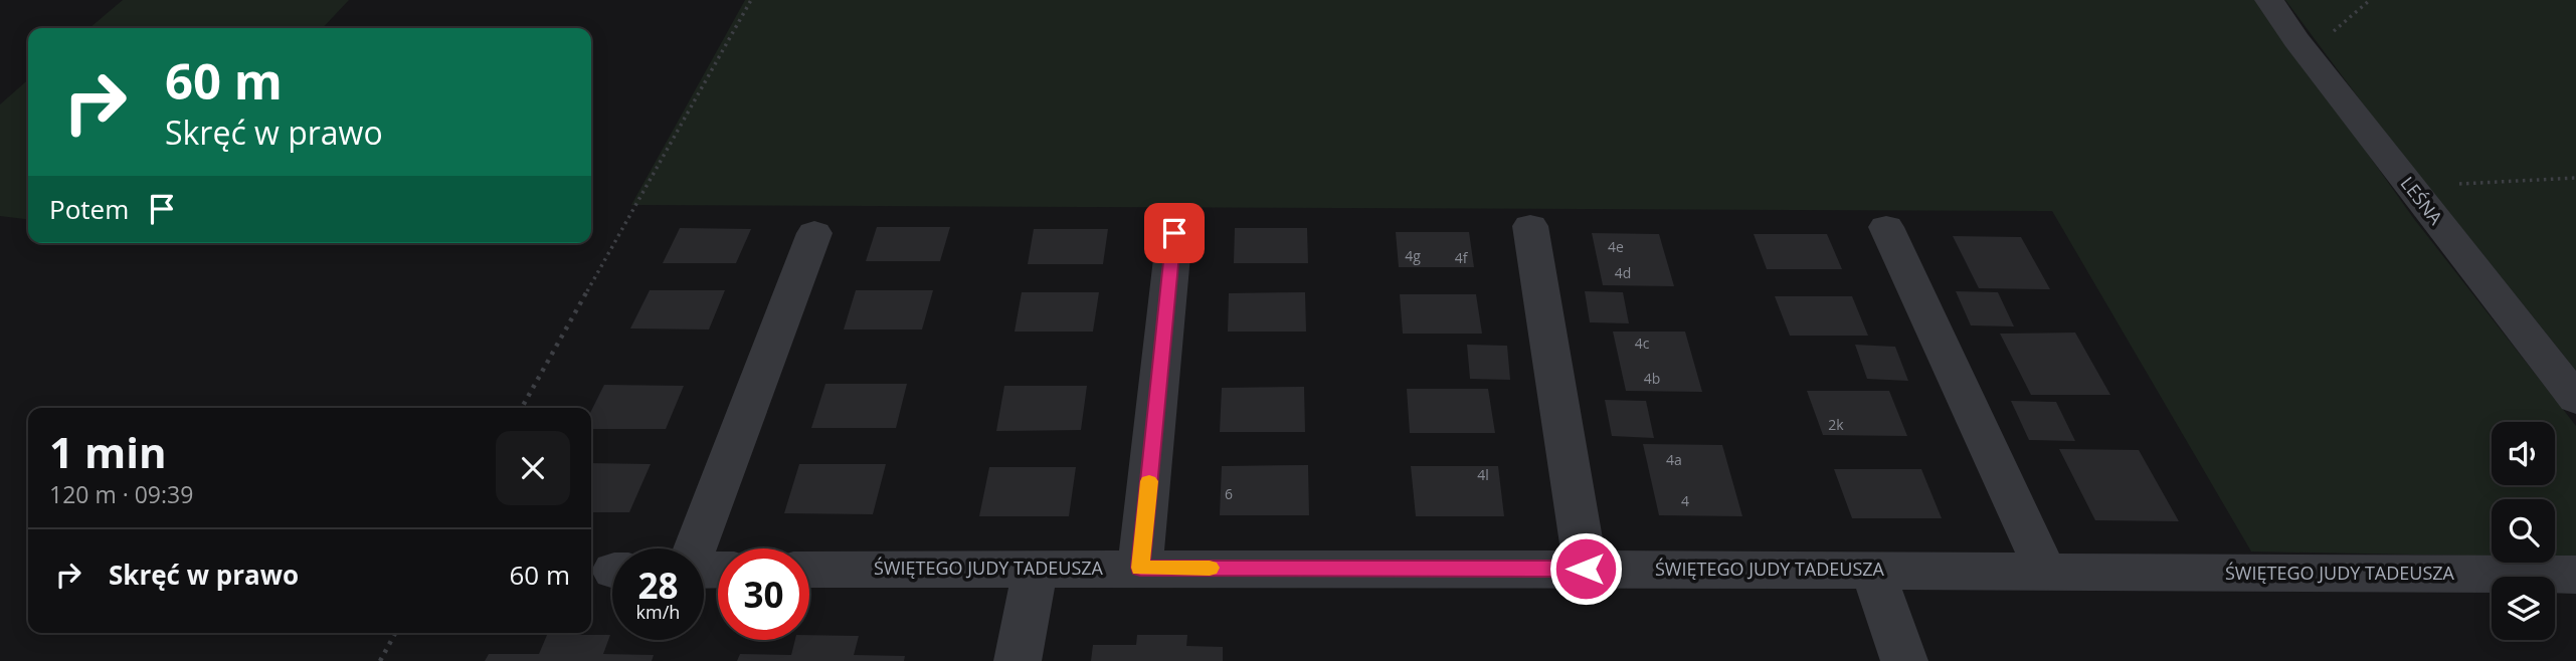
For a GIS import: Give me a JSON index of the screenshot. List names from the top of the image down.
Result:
{
  "streets": {
    "street": ["LEŚNA", "ŚWIĘTEGO JUDY TADEUSZA"]
  },
  "house_numbers": [
    "4e",
    "4g",
    "4f",
    "4d",
    "4c",
    "4b",
    "2k",
    "4a",
    "4l",
    "6",
    "4"
  ],
  "page": {
    "turn": ["60 m", "Skręć w prawo"],
    "then": "Potem",
    "heading": ["1 min", "120 m · 09:39"],
    "list": [
      {
        "name": "Skręć w prawo",
        "value": "60 m"
      }
    ],
    "speed": "28 km/h",
    "limit": "30"
  }
}
